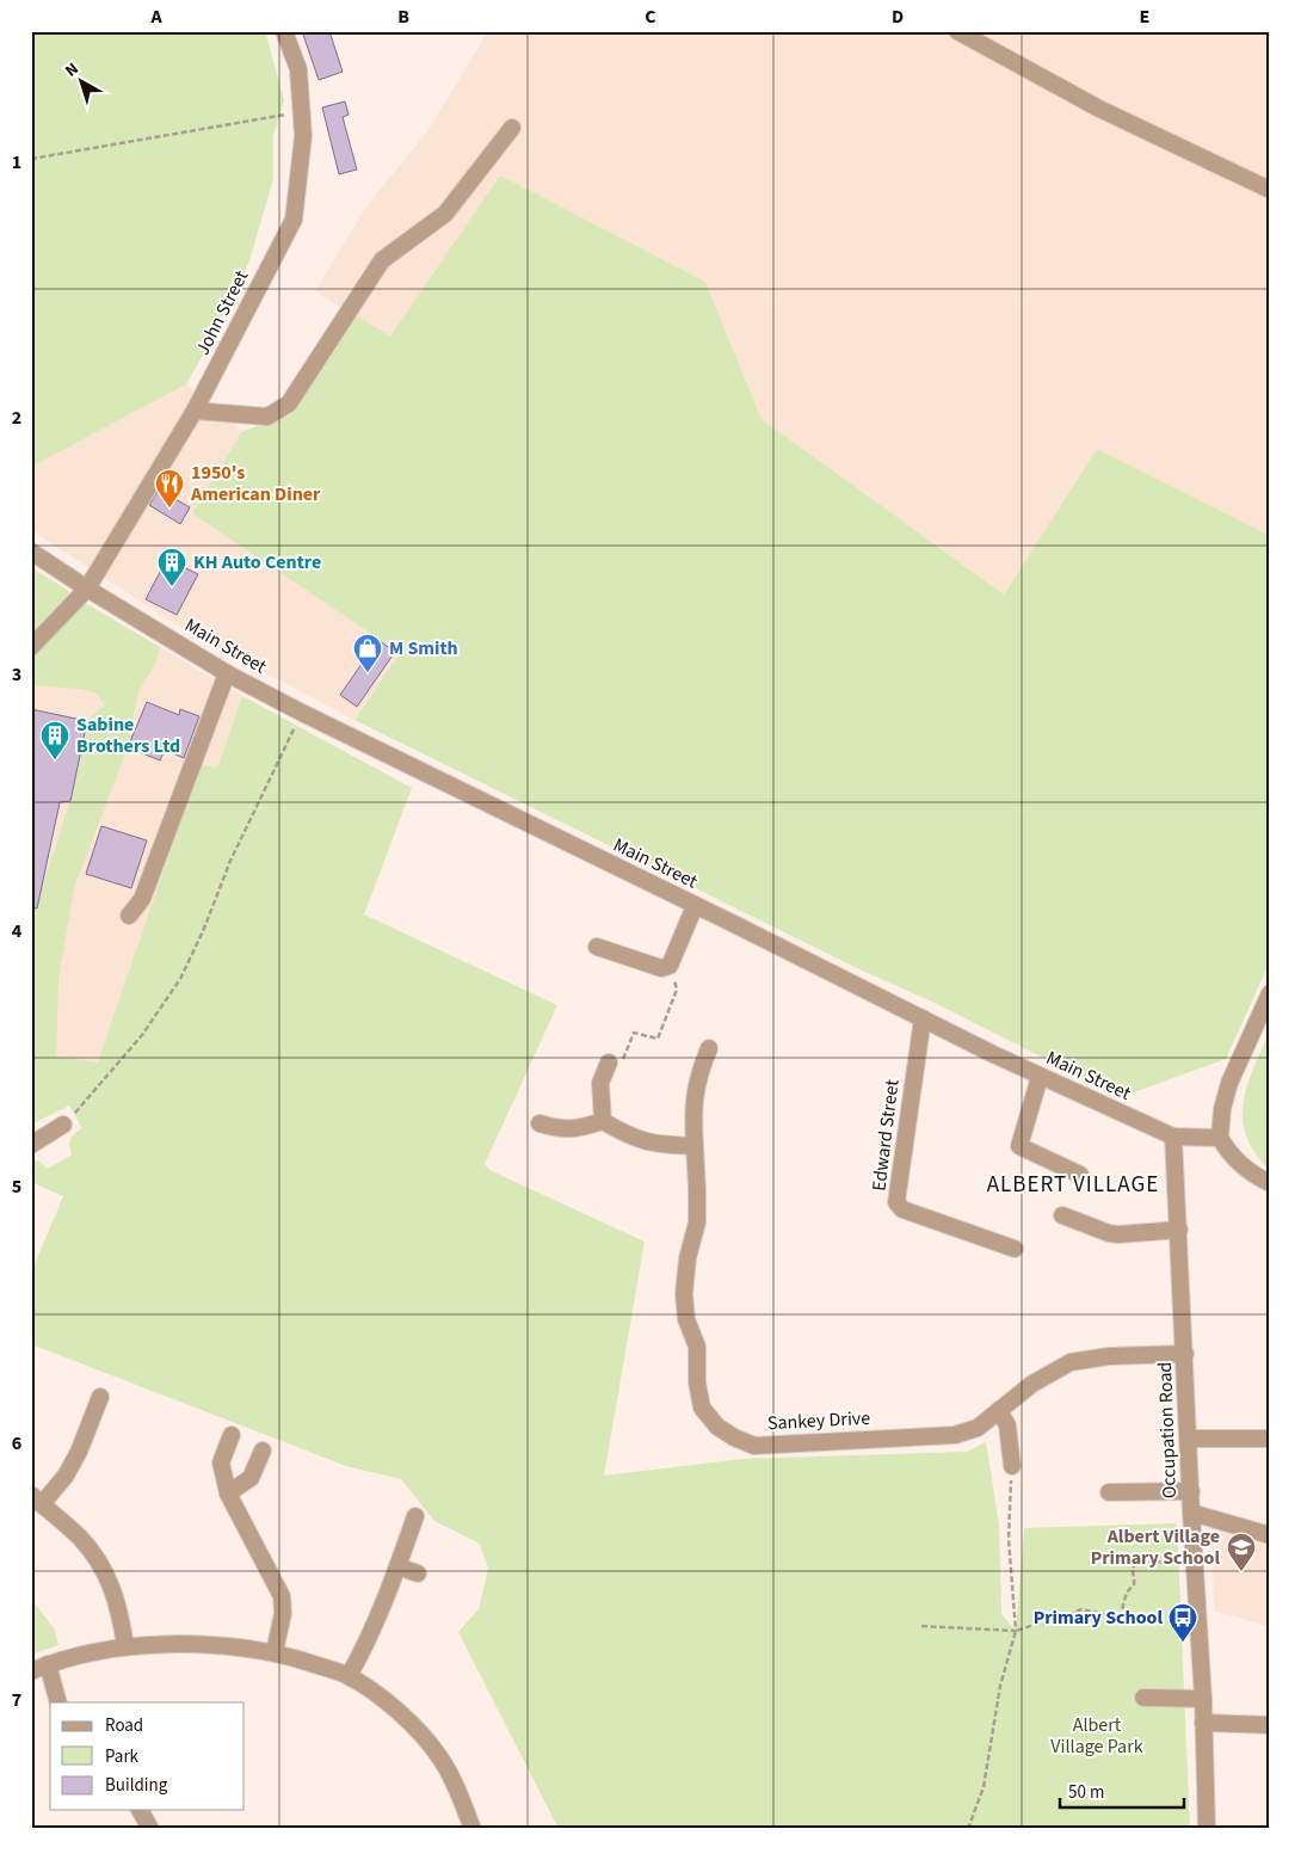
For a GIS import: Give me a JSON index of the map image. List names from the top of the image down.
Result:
{
  "streets": {
    "street": [
      "John Street",
      "Main Street",
      "Edward Street",
      "Sankey Drive",
      "Occupation Road"
    ]
  },
  "crossings": [
    ["John Street", "Main Street"],
    ["Main Street", "Edward Street"],
    ["Main Street", "Occupation Road"],
    ["Sankey Drive", "Occupation Road"]
  ],
  "districts": ["ALBERT VILLAGE"],
  "parks": ["Albert Village Park"],
  "places": {
    "restaurant": ["1950's American Diner"],
    "building": ["KH Auto Centre", "Sabine Brothers Ltd"],
    "shop": ["M Smith"],
    "school or university": ["Albert Village Primary School"],
    "bus stop": ["Primary School"]
  },
  "legend": ["Road", "Park", "Building"],
  "scale_bar": "50 m",
  "north": "top left",
  "grid": {
    "columns": [
      "A",
      "B",
      "C",
      "D",
      "E"
    ],
    "rows": [
      "1",
      "2",
      "3",
      "4",
      "5",
      "6",
      "7"
    ]
  }
}
